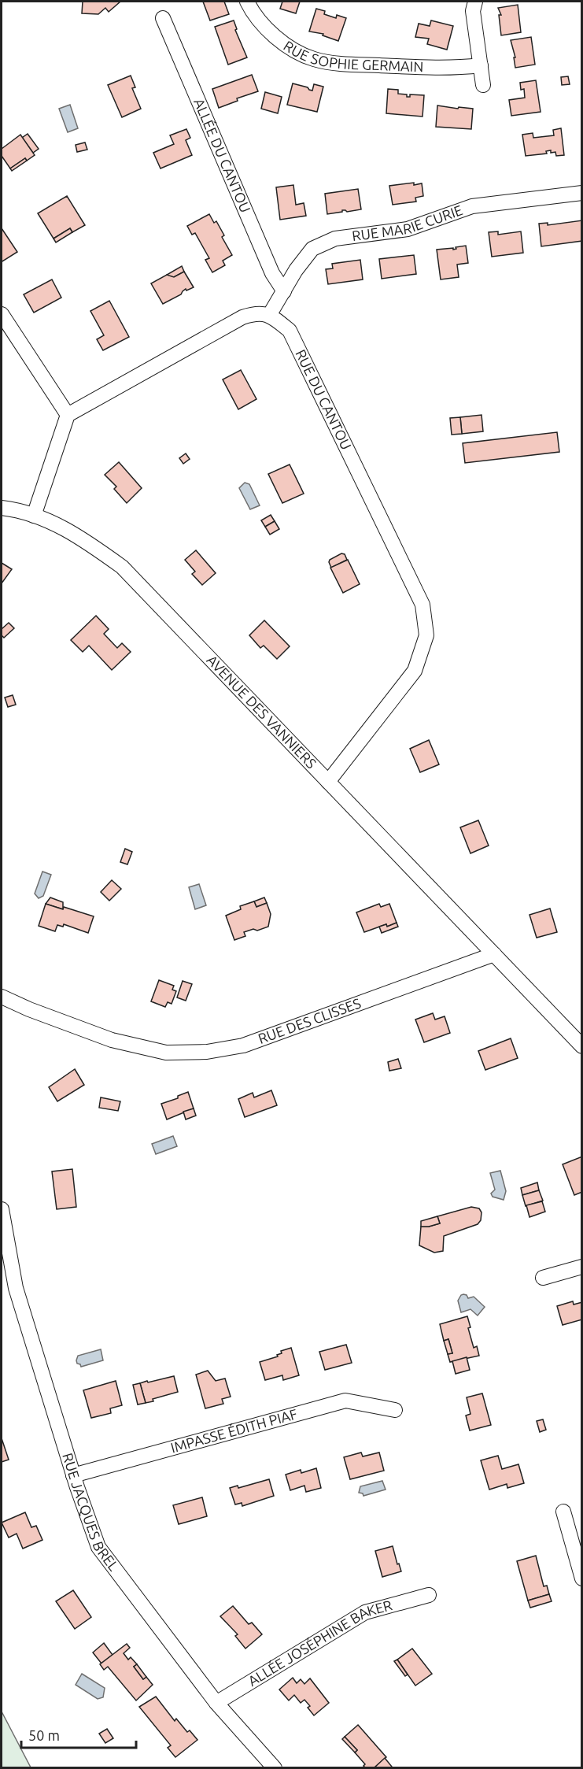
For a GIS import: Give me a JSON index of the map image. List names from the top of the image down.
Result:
{
  "streets": {
    "street": [
      "RUE SOPHIE GERMAIN",
      "ALLÉE DU CANTOU",
      "RUE MARIE CURIE",
      "RUE DU CANTOU",
      "AVENUE DES VANNIERS",
      "RUE DES CLISSES",
      "IMPASSE ÉDITH PIAF",
      "RUE JACQUES BREL",
      "ALLÉE JOSÉPHINE BAKER"
    ]
  },
  "crossings": [
    ["ALLÉE DU CANTOU", "RUE MARIE CURIE"],
    ["RUE MARIE CURIE", "RUE DU CANTOU"],
    ["RUE DU CANTOU", "AVENUE DES VANNIERS"],
    ["AVENUE DES VANNIERS", "RUE DES CLISSES"],
    ["IMPASSE ÉDITH PIAF", "RUE JACQUES BREL"],
    ["RUE JACQUES BREL", "ALLÉE JOSÉPHINE BAKER"]
  ],
  "scale_bar": "50 m"
}
